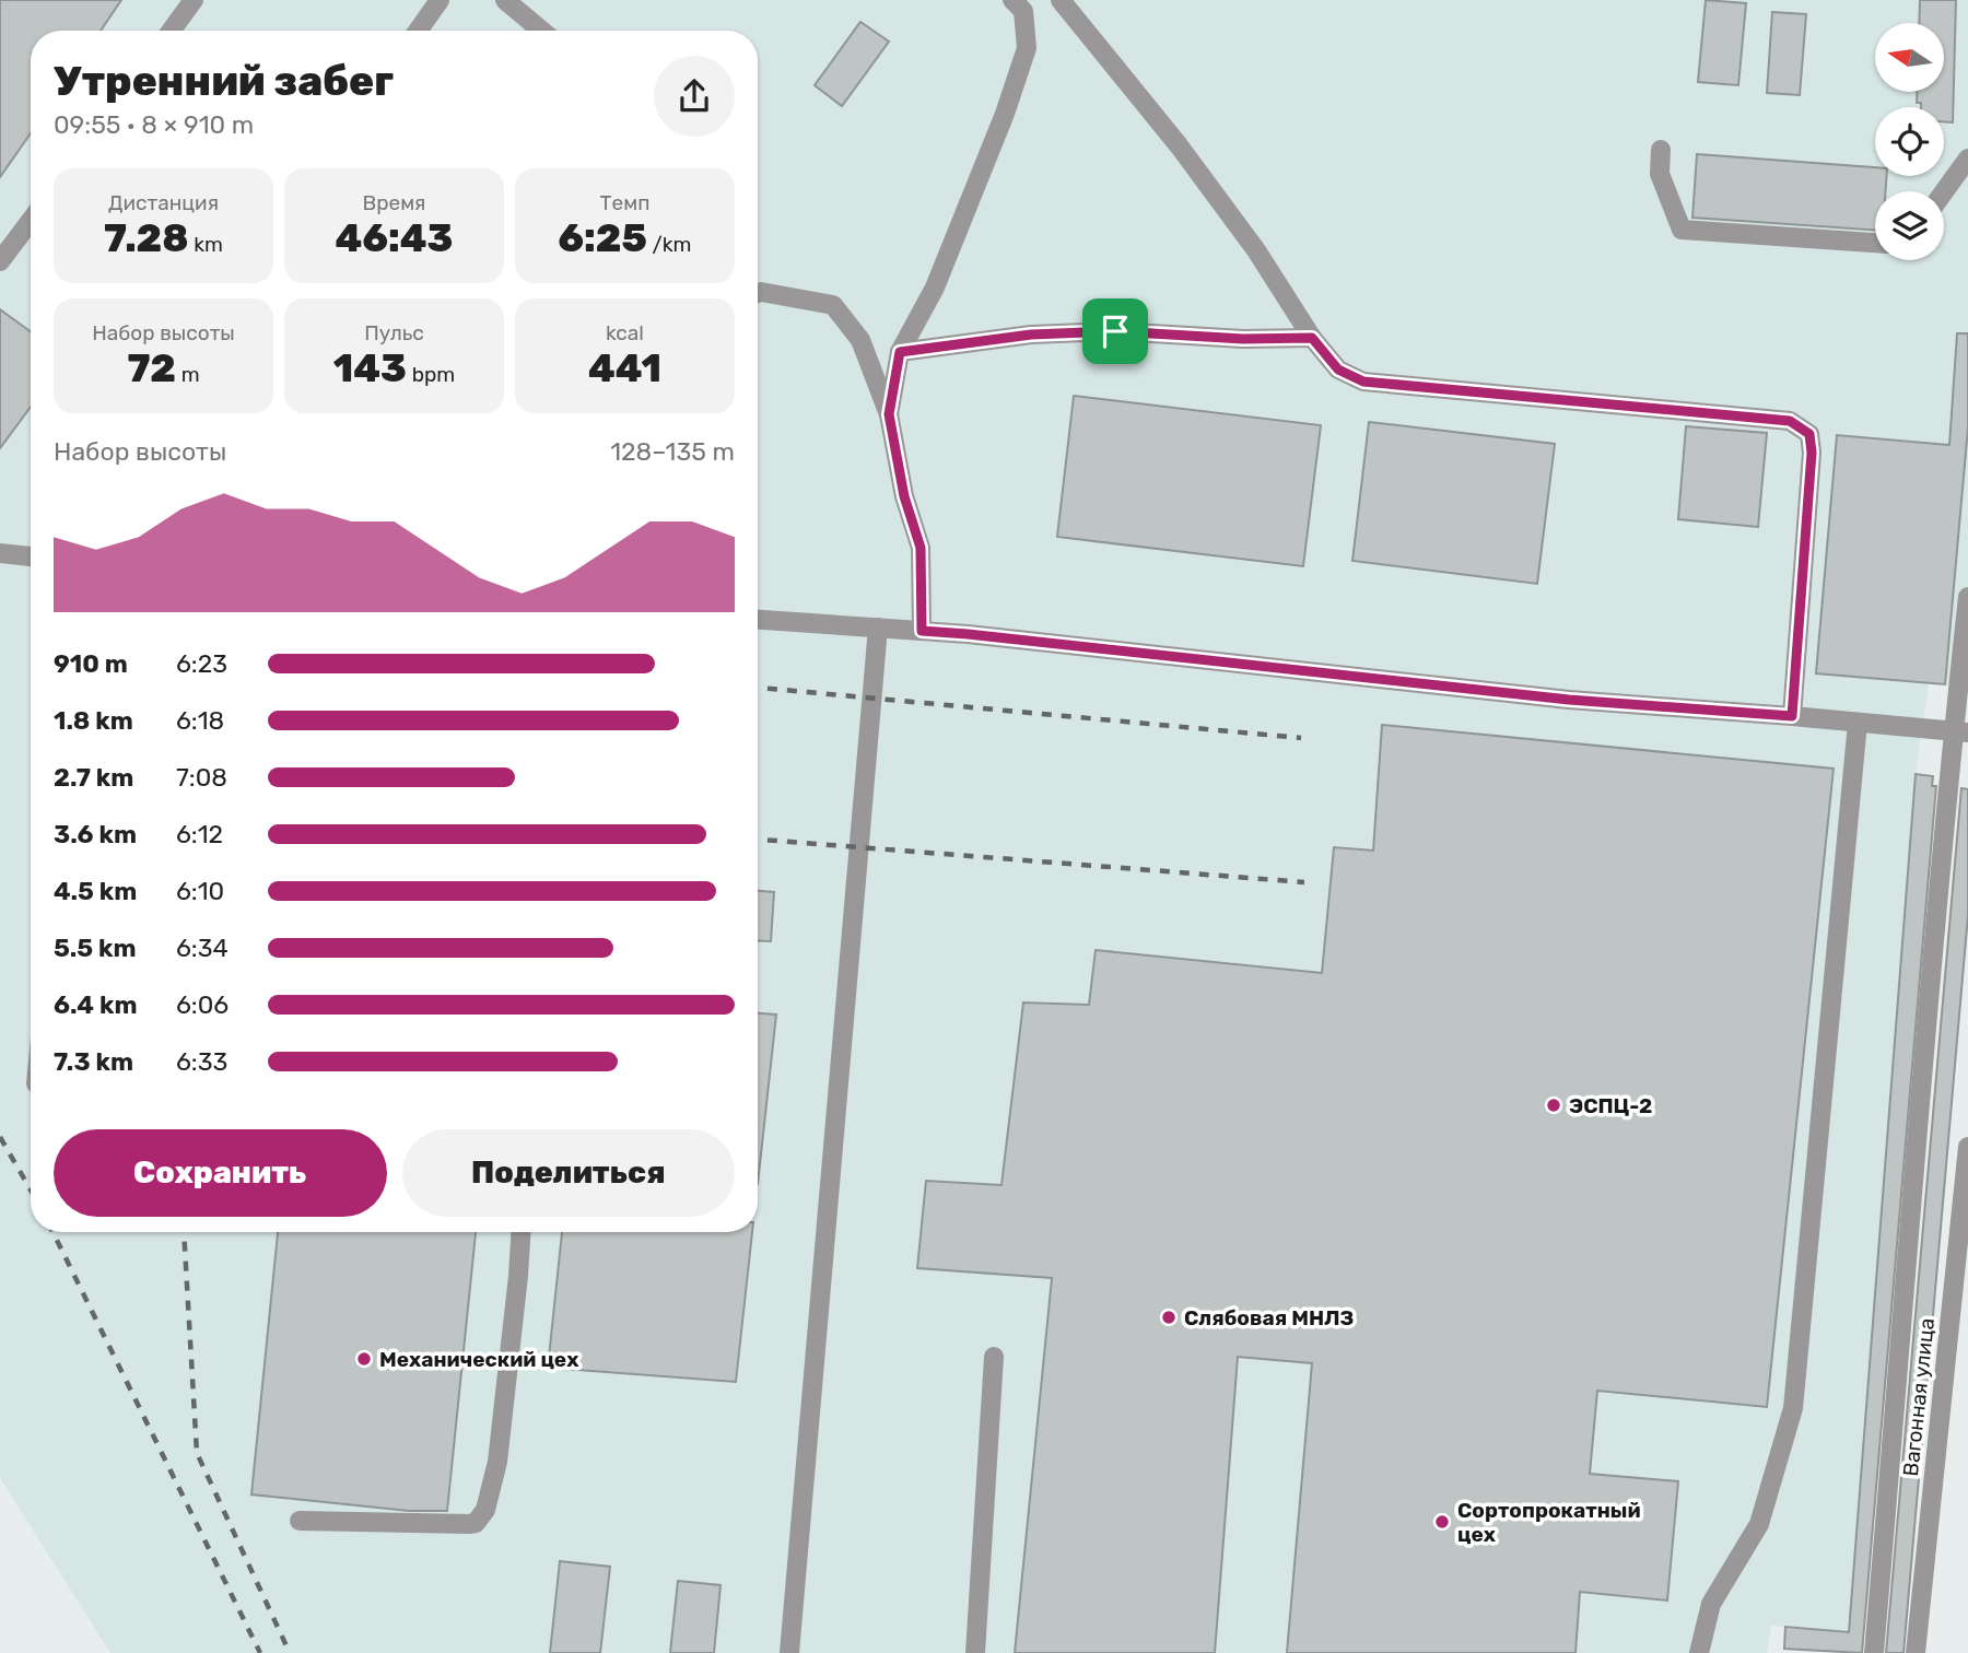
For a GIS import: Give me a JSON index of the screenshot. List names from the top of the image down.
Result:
{
  "streets": {
    "street": ["Вагонная улица"]
  },
  "places": [
    "ЭСПЦ-2",
    "Слябовая МНЛЗ",
    "Механический цех",
    "Сортопрокатный цех"
  ],
  "north": "left",
  "page": {
    "heading": ["Утренний забег", "09:55 · 8 × 910 m"],
    "stats": [
      ["Дистанция", "7.28 km"],
      ["Время", "46:43"],
      ["Темп", "6:25 /km"],
      ["Набор высоты", "72 m"],
      ["Пульс", "143 bpm"],
      ["kcal", "441"]
    ],
    "chart": ["Набор высоты", "128–135 m"],
    "list": [
      {
        "name": "910 m",
        "note": "6:23"
      },
      {
        "name": "1.8 km",
        "note": "6:18"
      },
      {
        "name": "2.7 km",
        "note": "7:08"
      },
      {
        "name": "3.6 km",
        "note": "6:12"
      },
      {
        "name": "4.5 km",
        "note": "6:10"
      },
      {
        "name": "5.5 km",
        "note": "6:34"
      },
      {
        "name": "6.4 km",
        "note": "6:06"
      },
      {
        "name": "7.3 km",
        "note": "6:33"
      }
    ],
    "buttons": ["Сохранить", "Поделиться"]
  }
}
